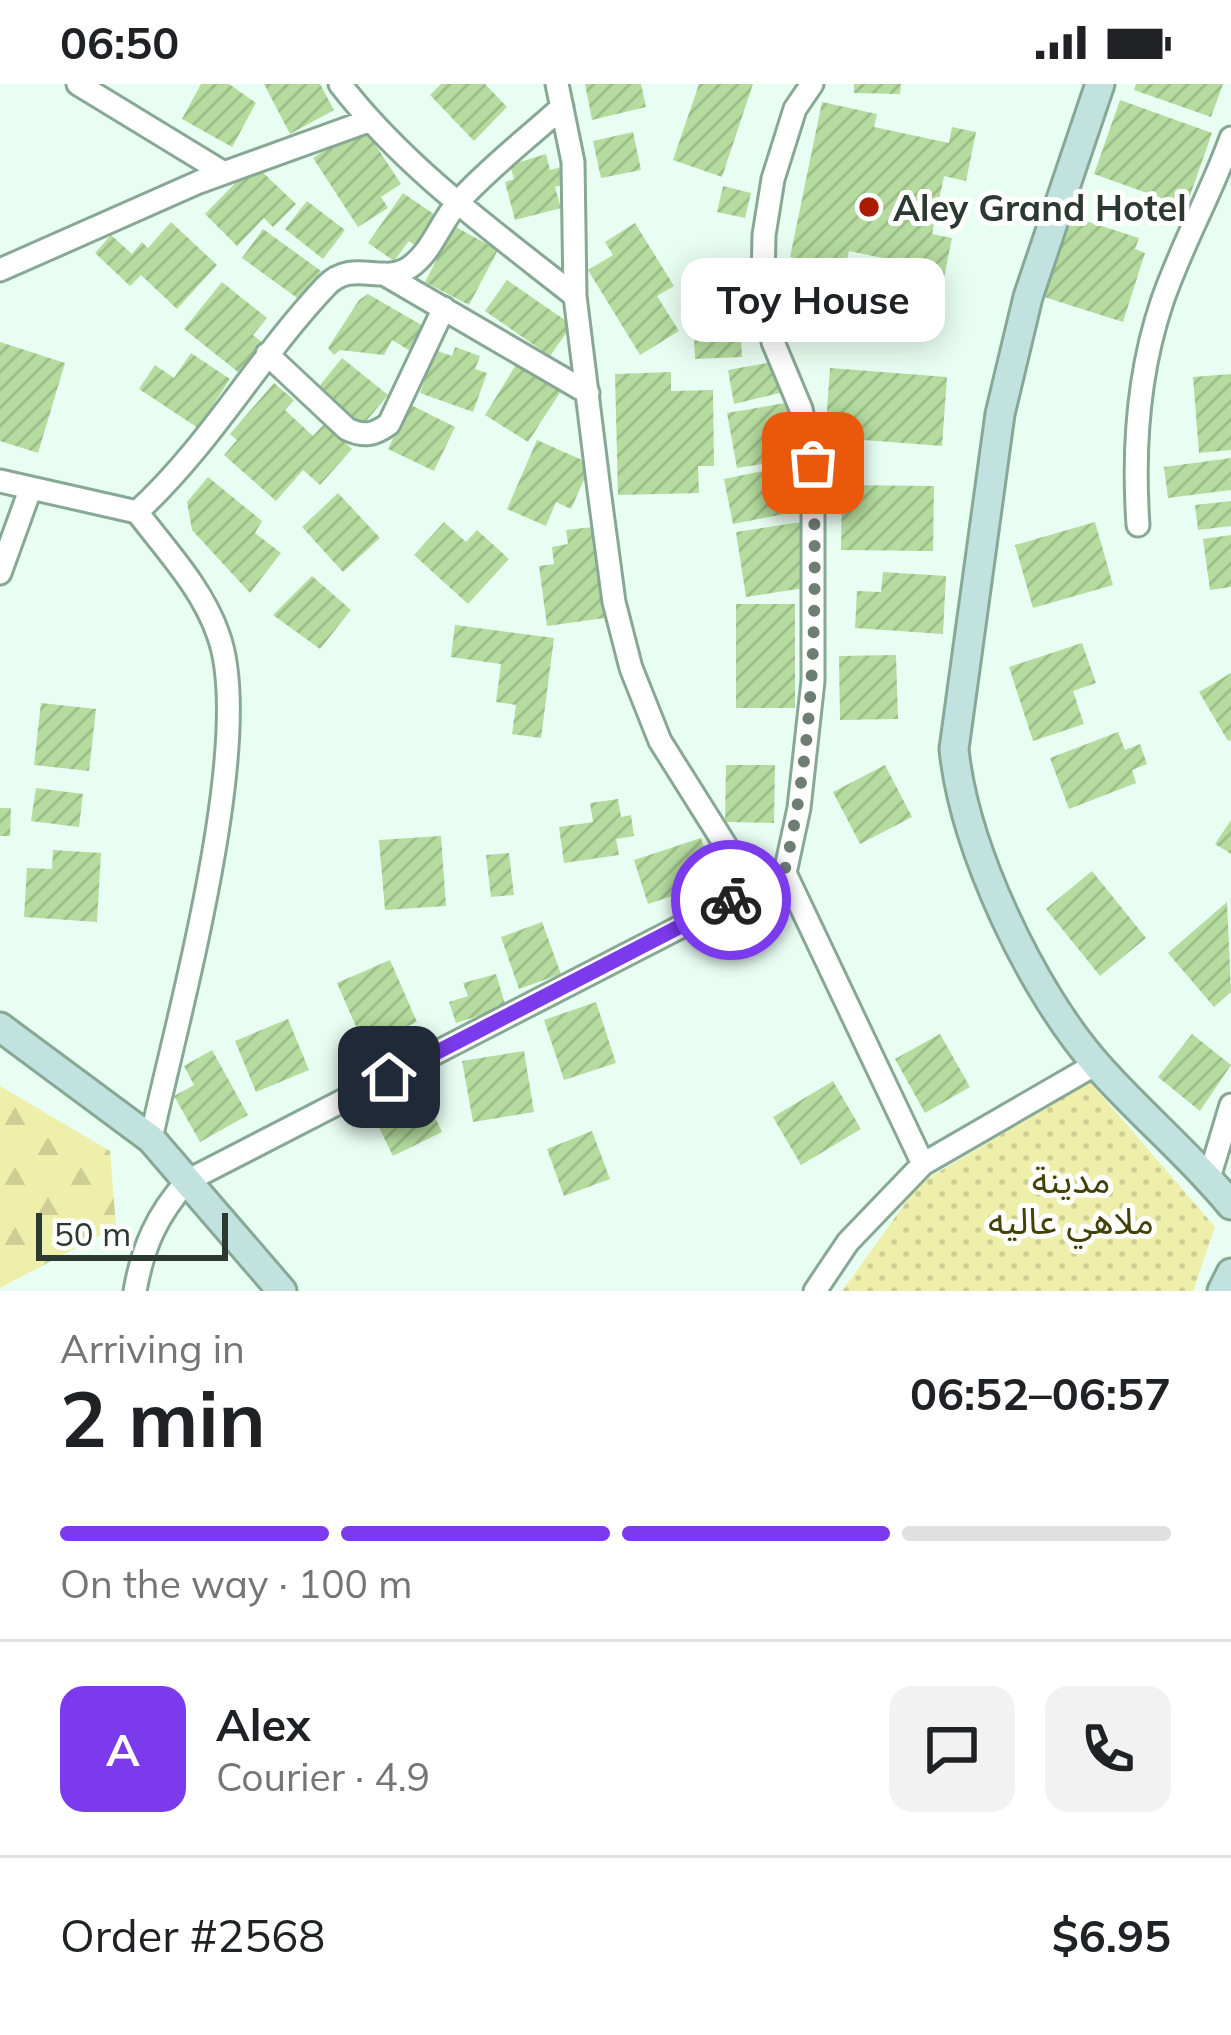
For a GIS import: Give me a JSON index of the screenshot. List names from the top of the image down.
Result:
{
  "parks": ["مدينة ملاهي عاليه"],
  "places": ["Aley Grand Hotel", "Toy House"],
  "scale_bar": "50 m",
  "page": {
    "status": "06:50",
    "bubble": "Toy House",
    "scale": "50 m",
    "heading": ["2 min", "Arriving in", "06:52–06:57"],
    "panel": [
      "Alex",
      "Courier · 4.9",
      "Order #2568",
      "$6.95"
    ],
    "bar": "On the way · 100 m",
    "round": "A"
  }
}
